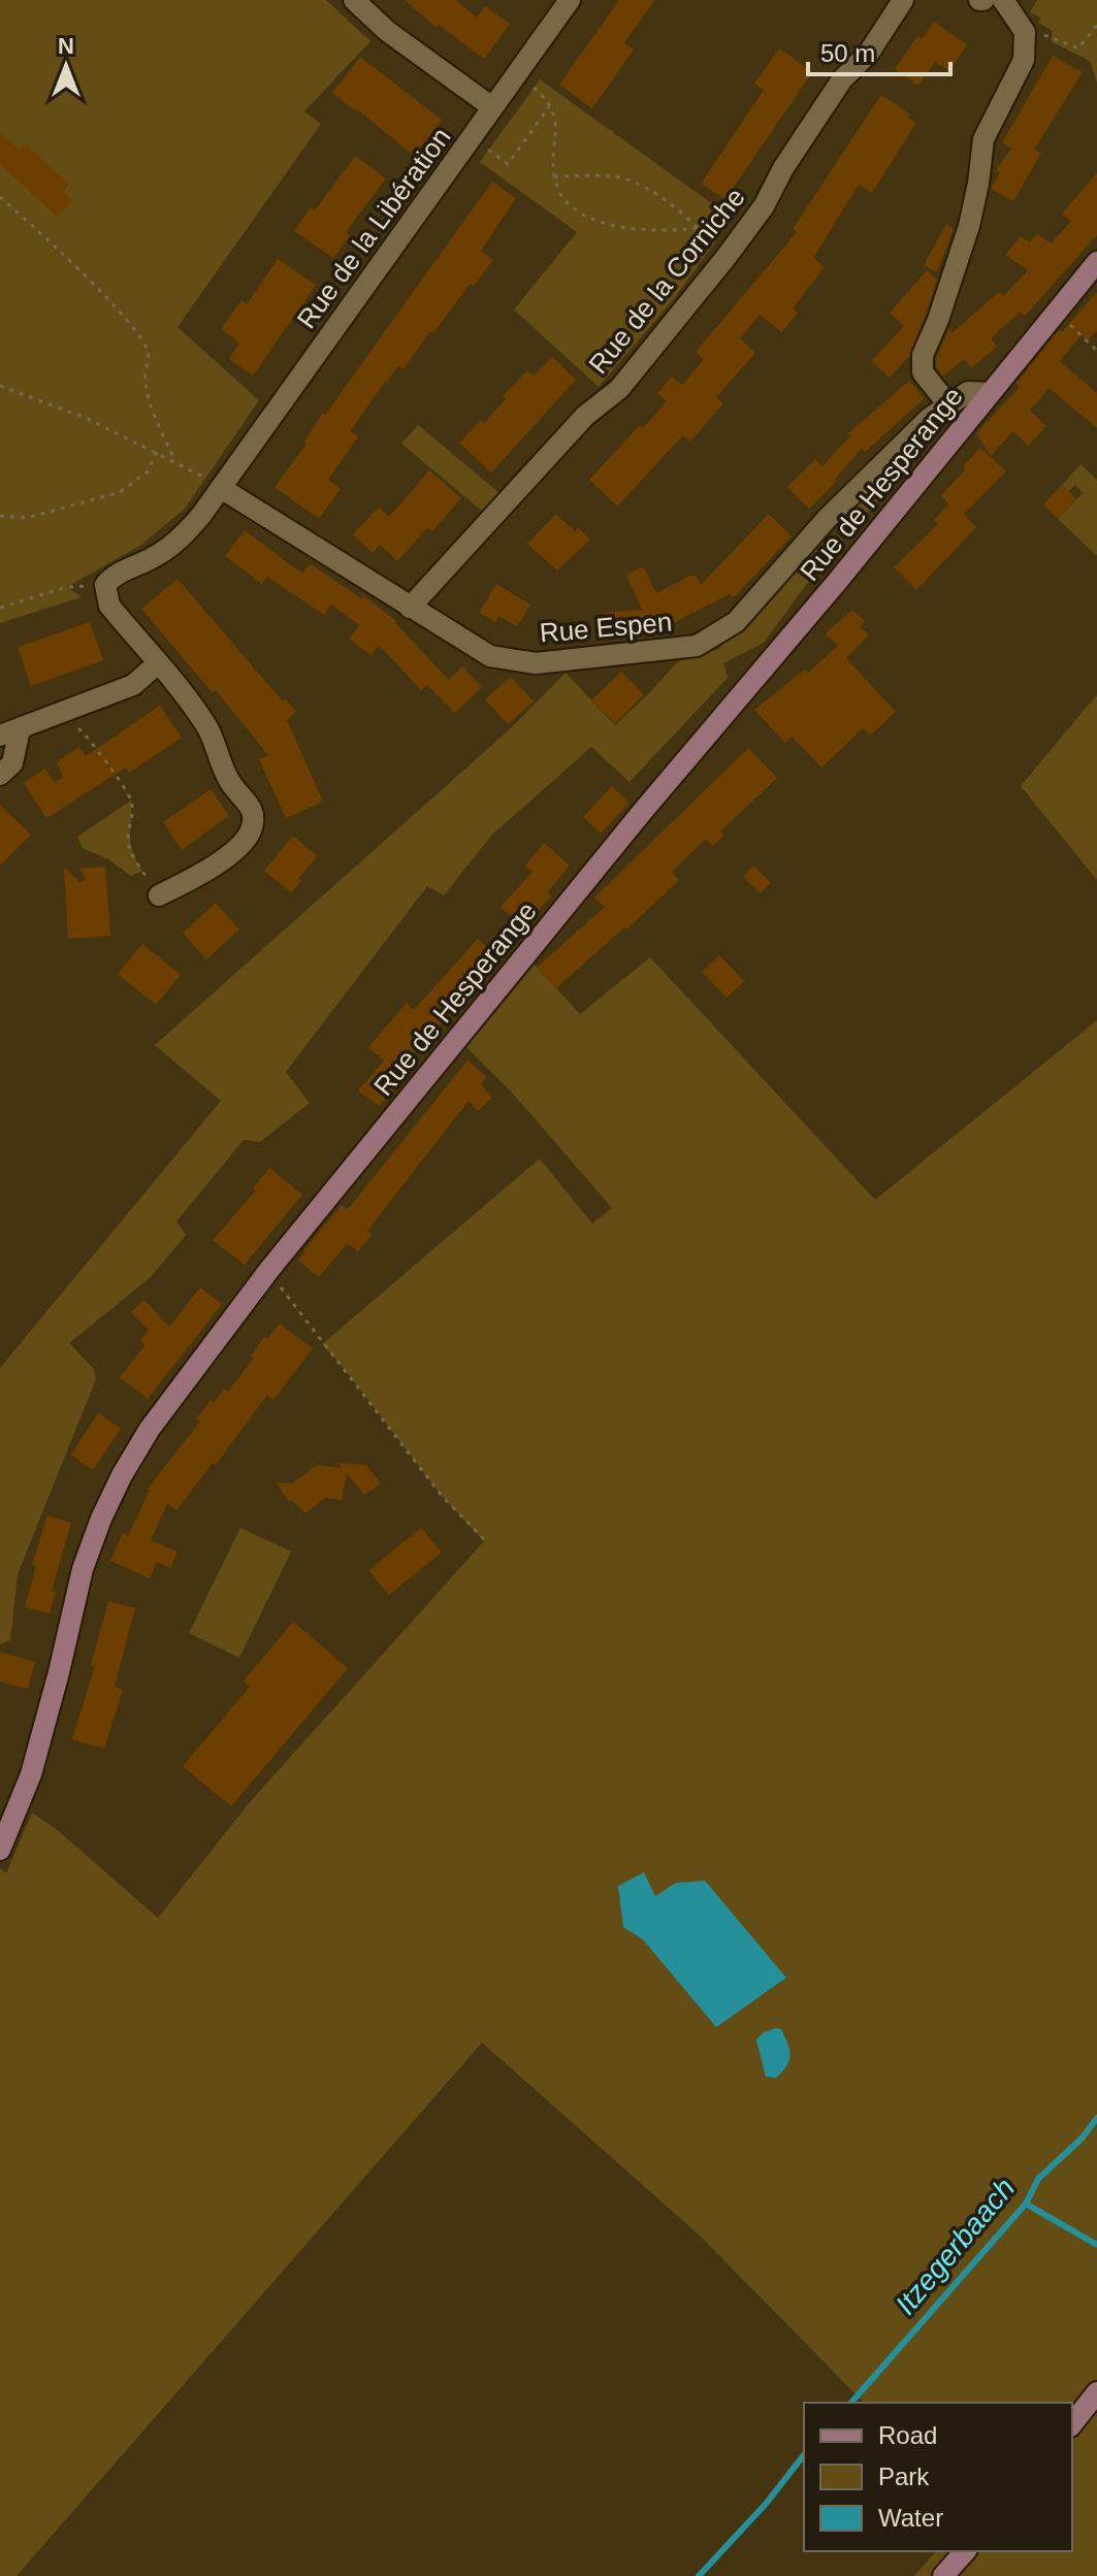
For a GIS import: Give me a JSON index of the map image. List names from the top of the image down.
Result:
{
  "streets": {
    "main road": ["Rue de Hesperange"],
    "street": ["Rue de la Libération", "Rue de la Corniche", "Rue Espen"]
  },
  "crossings": [
    ["Rue de la Libération", "Rue Espen"],
    ["Rue de la Corniche", "Rue Espen"],
    ["Rue de Hesperange", "Rue Espen"]
  ],
  "water": ["Itzegerbaach"],
  "legend": ["Road", "Park", "Water"],
  "scale_bar": "50 m",
  "north": "top"
}
